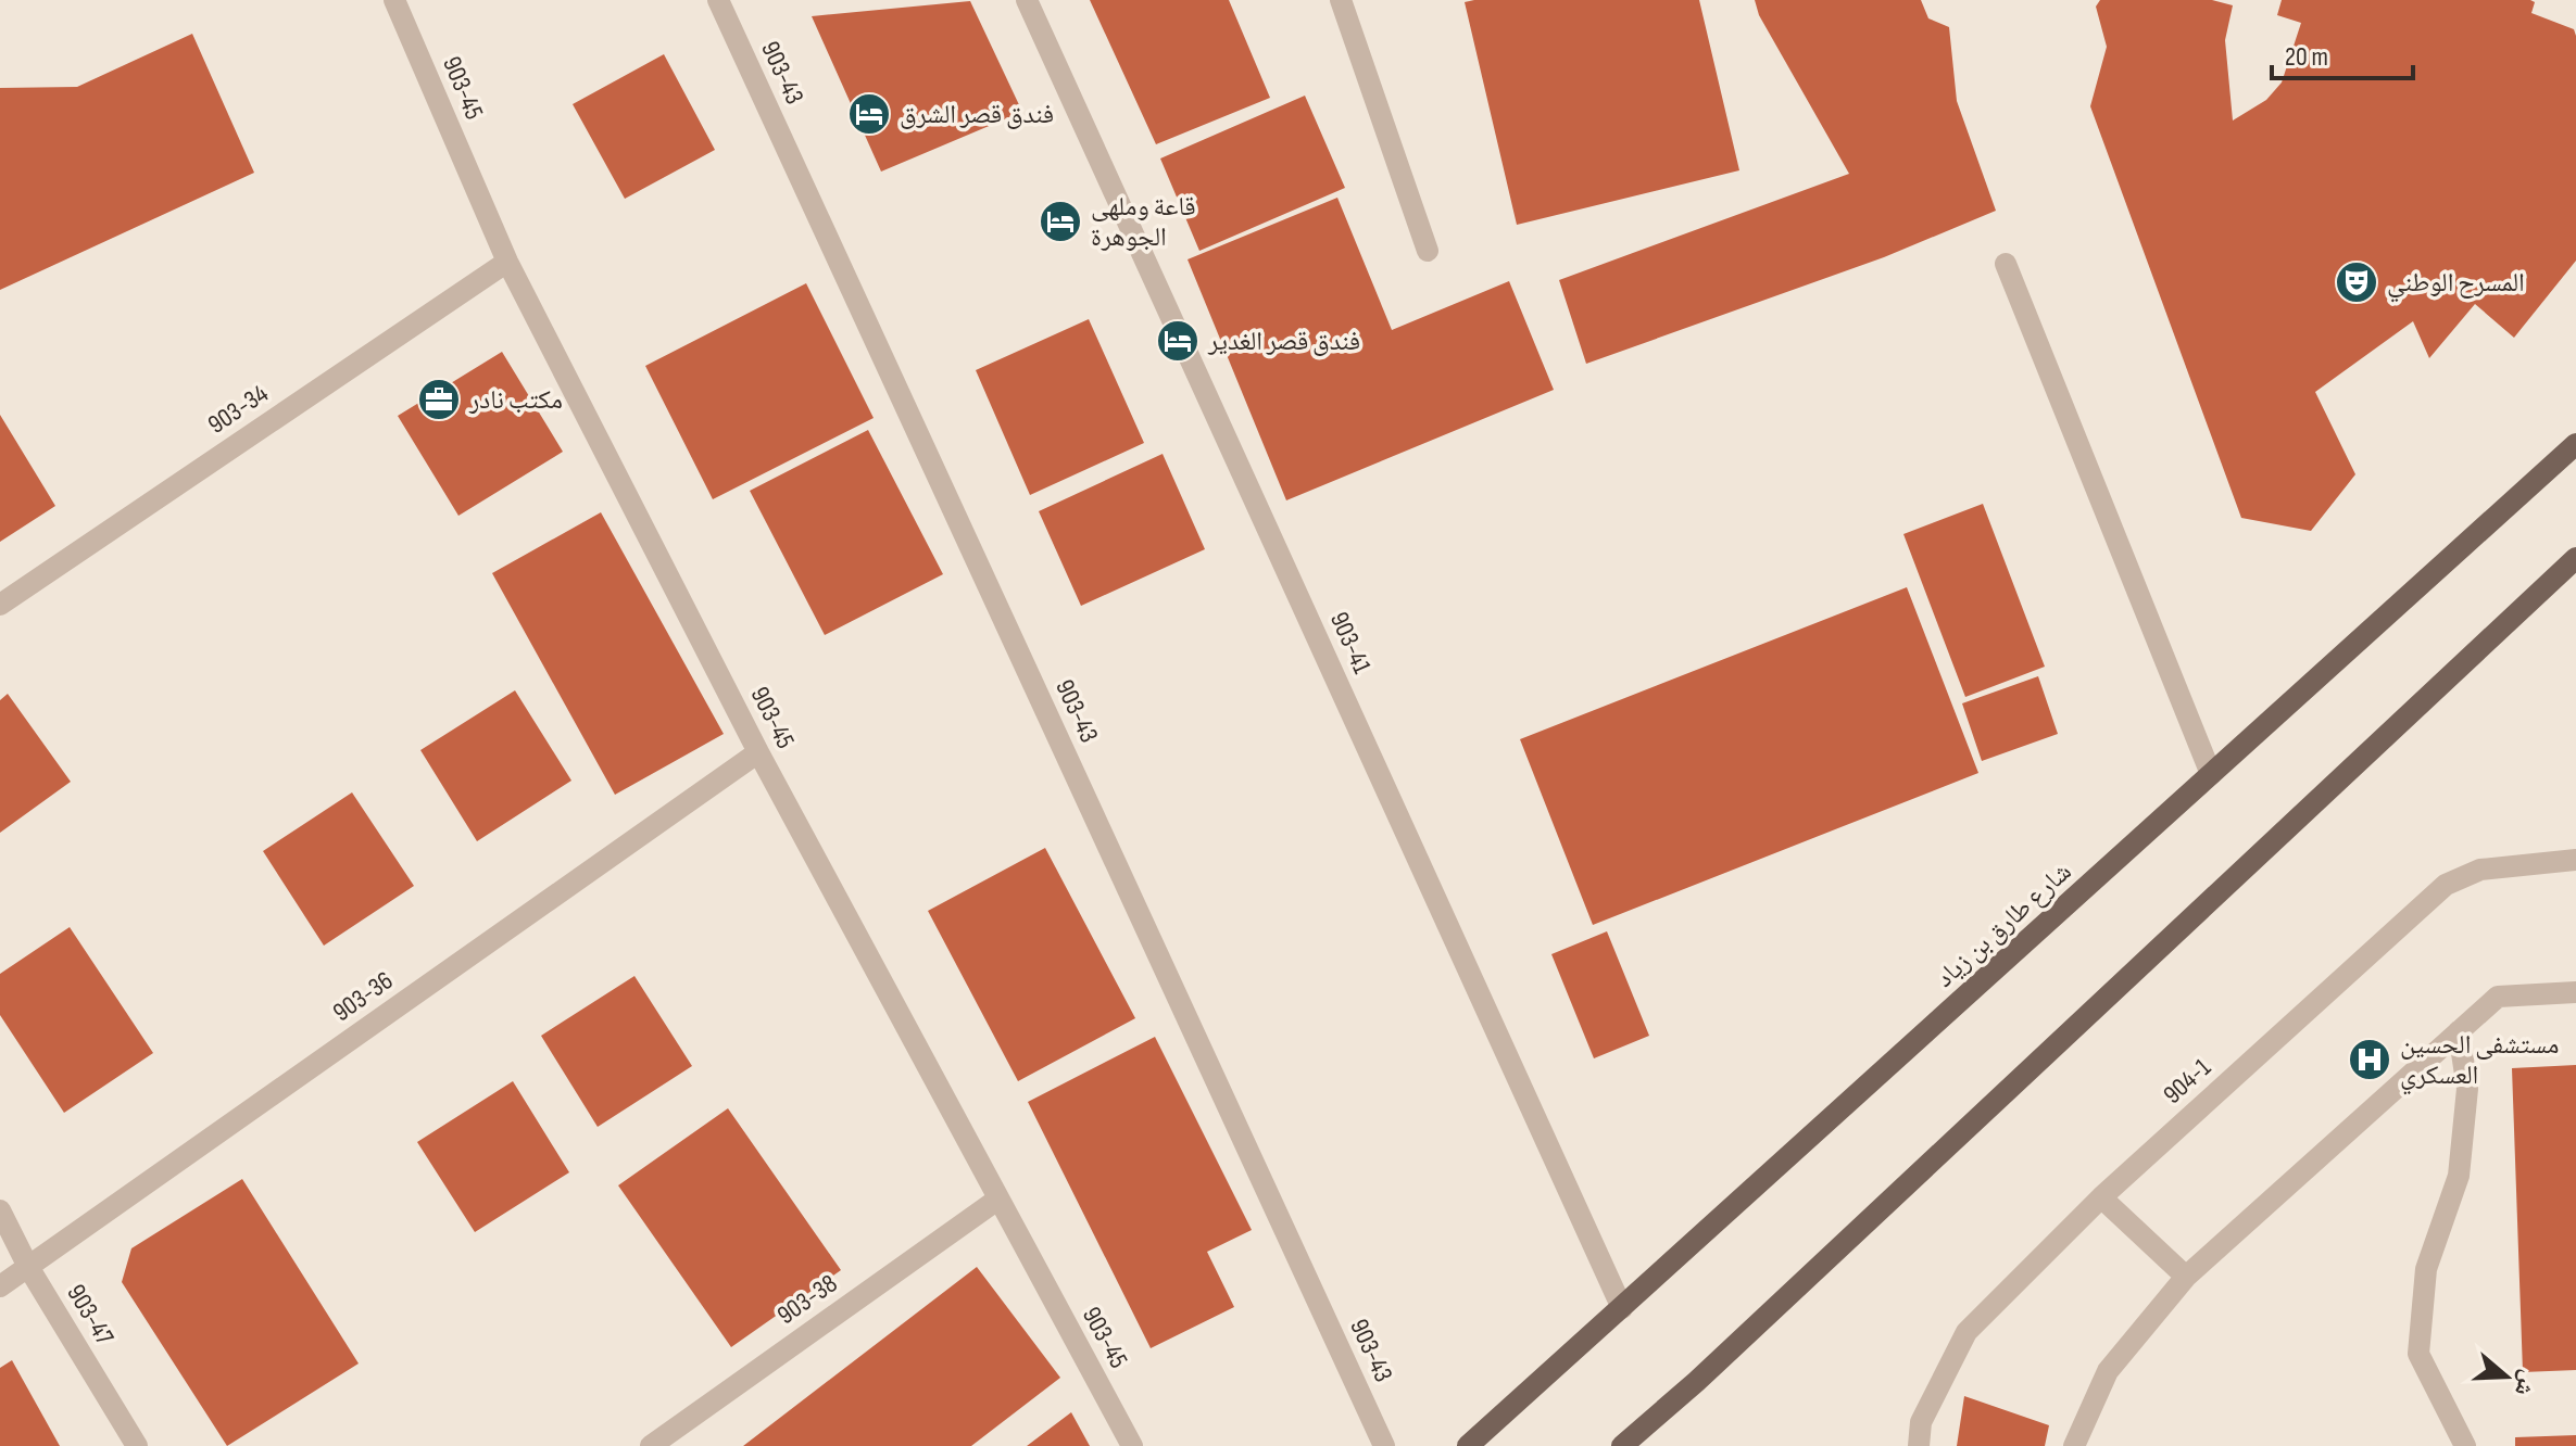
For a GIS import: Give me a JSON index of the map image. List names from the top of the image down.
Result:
{
  "streets": {
    "main road": ["شارع طارق بن زياد"],
    "street": [
      "903-43",
      "903-45",
      "903-34",
      "903-41",
      "903-36",
      "904-1",
      "903-38",
      "903-47"
    ]
  },
  "crossings": [
    ["903-45", "903-34"],
    ["903-45", "903-36"],
    ["903-45", "903-38"],
    ["903-41", "شارع طارق بن زياد"],
    ["903-36", "903-47"]
  ],
  "places": {
    "hotel": ["فندق قصر الشرق", "قاعة وملهى الجوهرة", "فندق قصر الغدير"],
    "theatre": ["المسرح الوطني"],
    "office": ["مكتب نادر"],
    "hospital": ["مستشفى الحسين العسكري"]
  },
  "scale_bar": "20 m",
  "north": "right"
}
